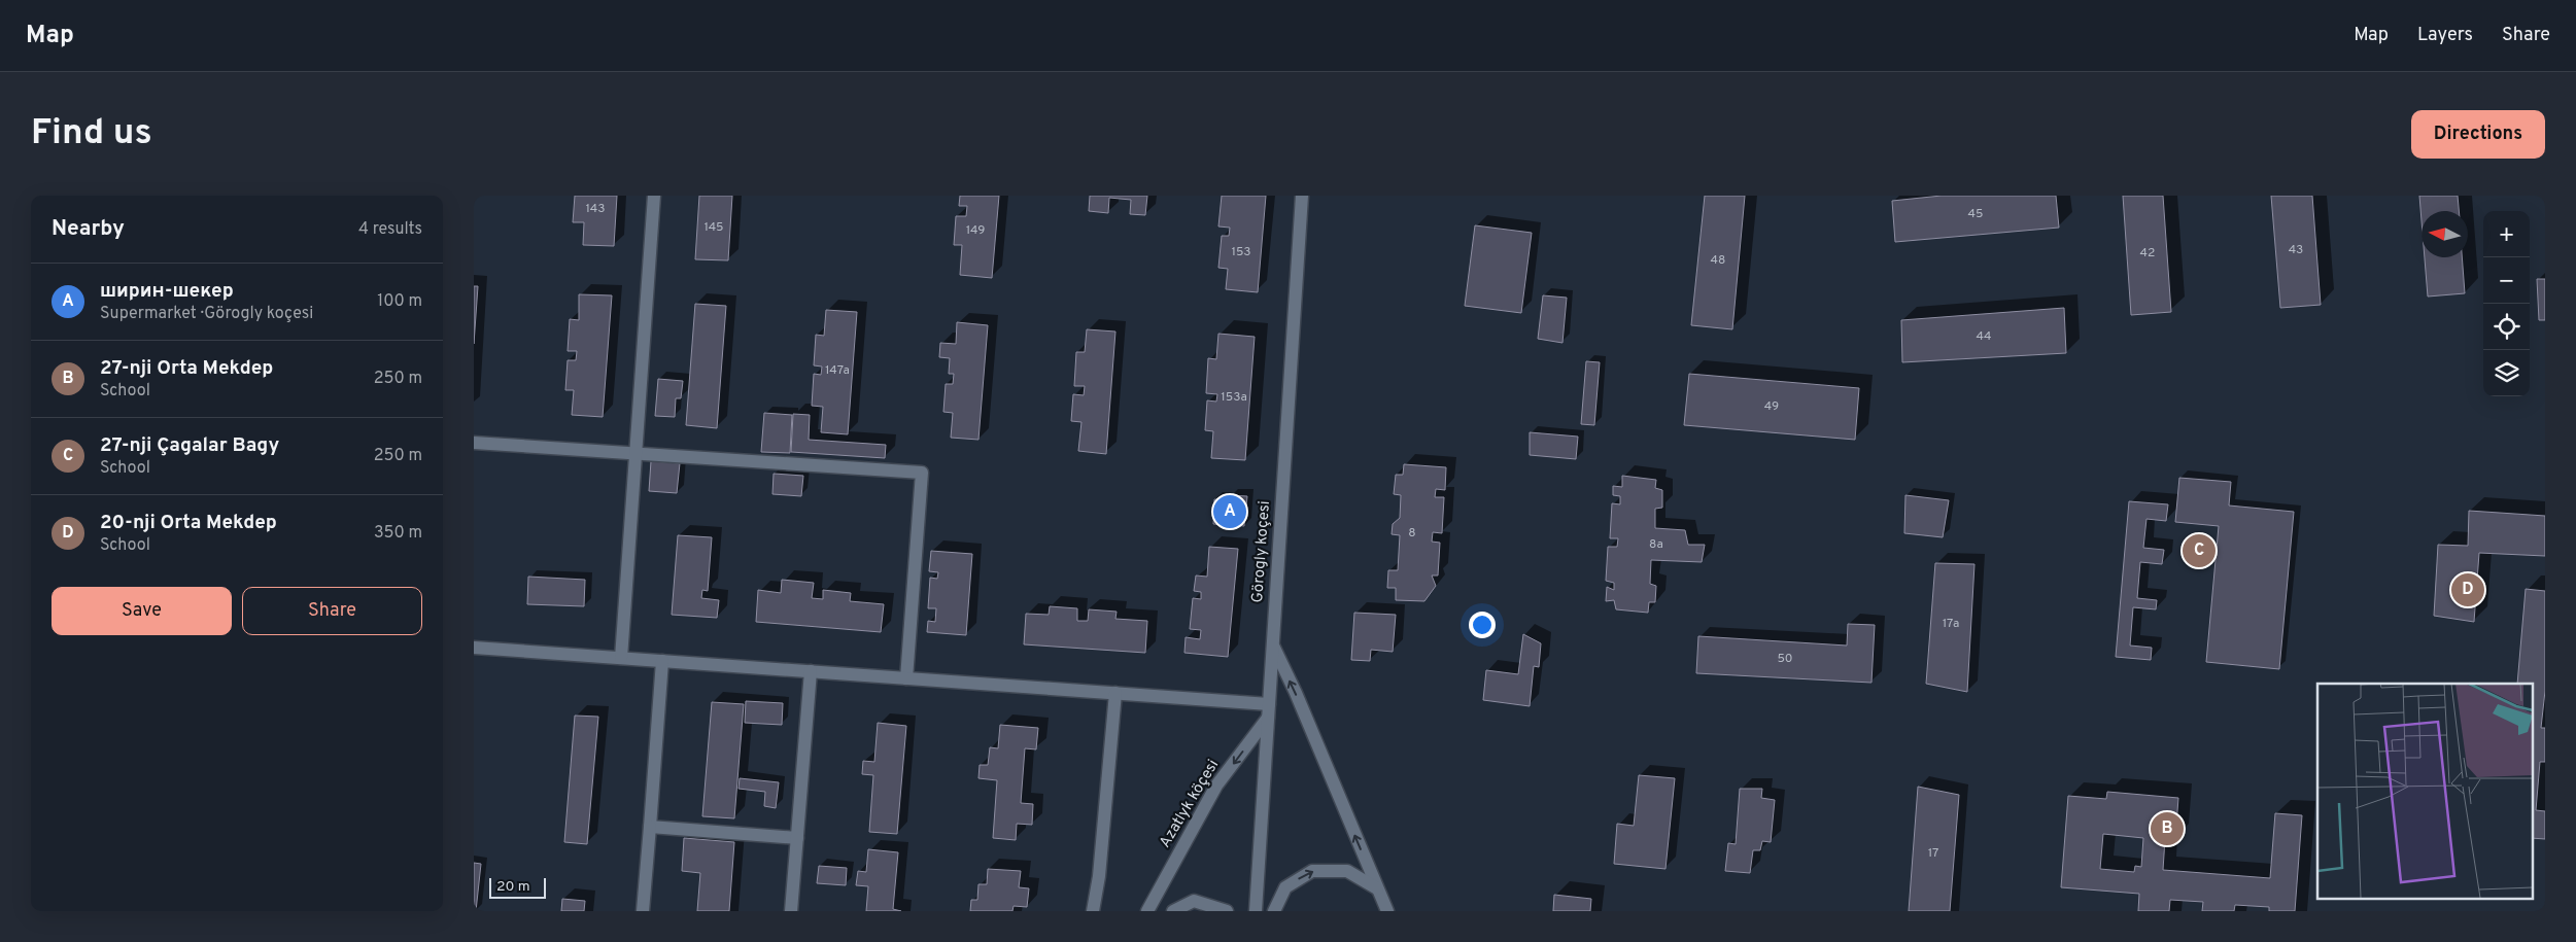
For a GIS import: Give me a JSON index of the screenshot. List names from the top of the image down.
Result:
{
  "streets": {
    "street": ["Görogly koçesi", "Azatlyk köçesi"]
  },
  "crossings": [
    ["Görogly koçesi", "Azatlyk köçesi"]
  ],
  "one_way": ["Azatlyk köçesi"],
  "house_numbers": [
    "143",
    "45",
    "145",
    "149",
    "43",
    "153",
    "42",
    "48",
    "44",
    "147a",
    "153а",
    "49",
    "8",
    "8a",
    "17a",
    "50",
    "17"
  ],
  "scale_bar": "20 m",
  "north": "left",
  "page": {
    "header": "Map",
    "nav": ["Map", "Layers", "Share"],
    "buttons": [
      "Directions",
      ["Save", "Share"]
    ],
    "title": "Find us",
    "heading": ["Nearby", "4 results"],
    "map_buttons": ["+", "−"],
    "list": [
      {
        "mark": "A",
        "name": "ширин-шекер",
        "note": "Supermarket · Görogly koçesi",
        "value": "100 m"
      },
      {
        "mark": "B",
        "name": "27-nji Orta Mekdep",
        "note": "School",
        "value": "250 m"
      },
      {
        "mark": "C",
        "name": "27-nji Çagalar Bagy",
        "note": "School",
        "value": "250 m"
      },
      {
        "mark": "D",
        "name": "20-nji Orta Mekdep",
        "note": "School",
        "value": "350 m"
      }
    ],
    "pins": [
      "A",
      "C",
      "D",
      "B"
    ],
    "scale": "20 m"
  }
}
